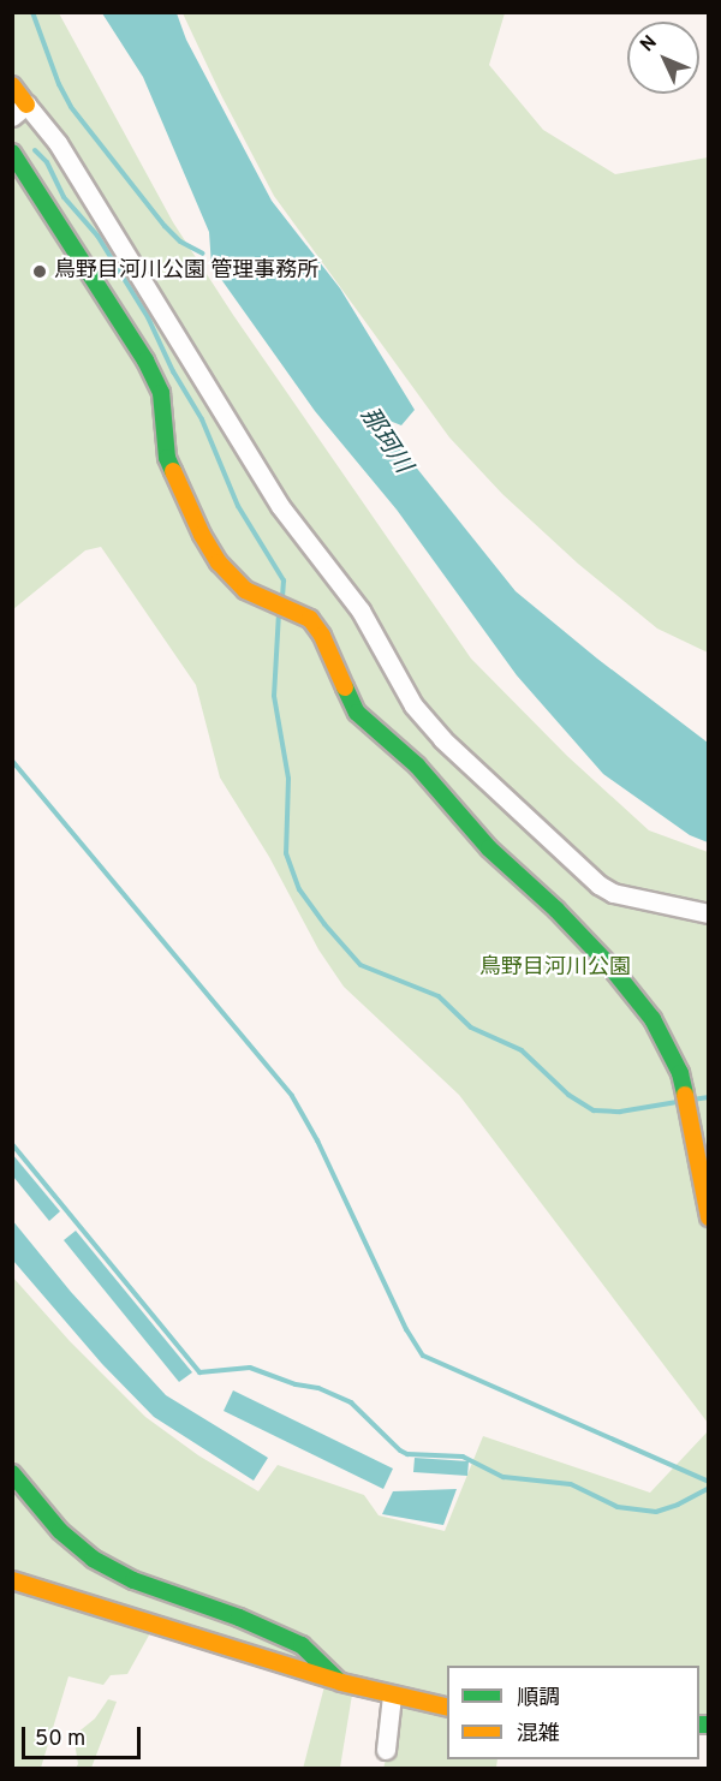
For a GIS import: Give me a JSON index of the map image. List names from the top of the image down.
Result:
{
  "water": ["那珂川"],
  "parks": ["鳥野目河川公園"],
  "places": ["鳥野目河川公園 管理事務所"],
  "legend": ["順調", "混雑"],
  "scale_bar": "50 m",
  "north": "top left"
}
